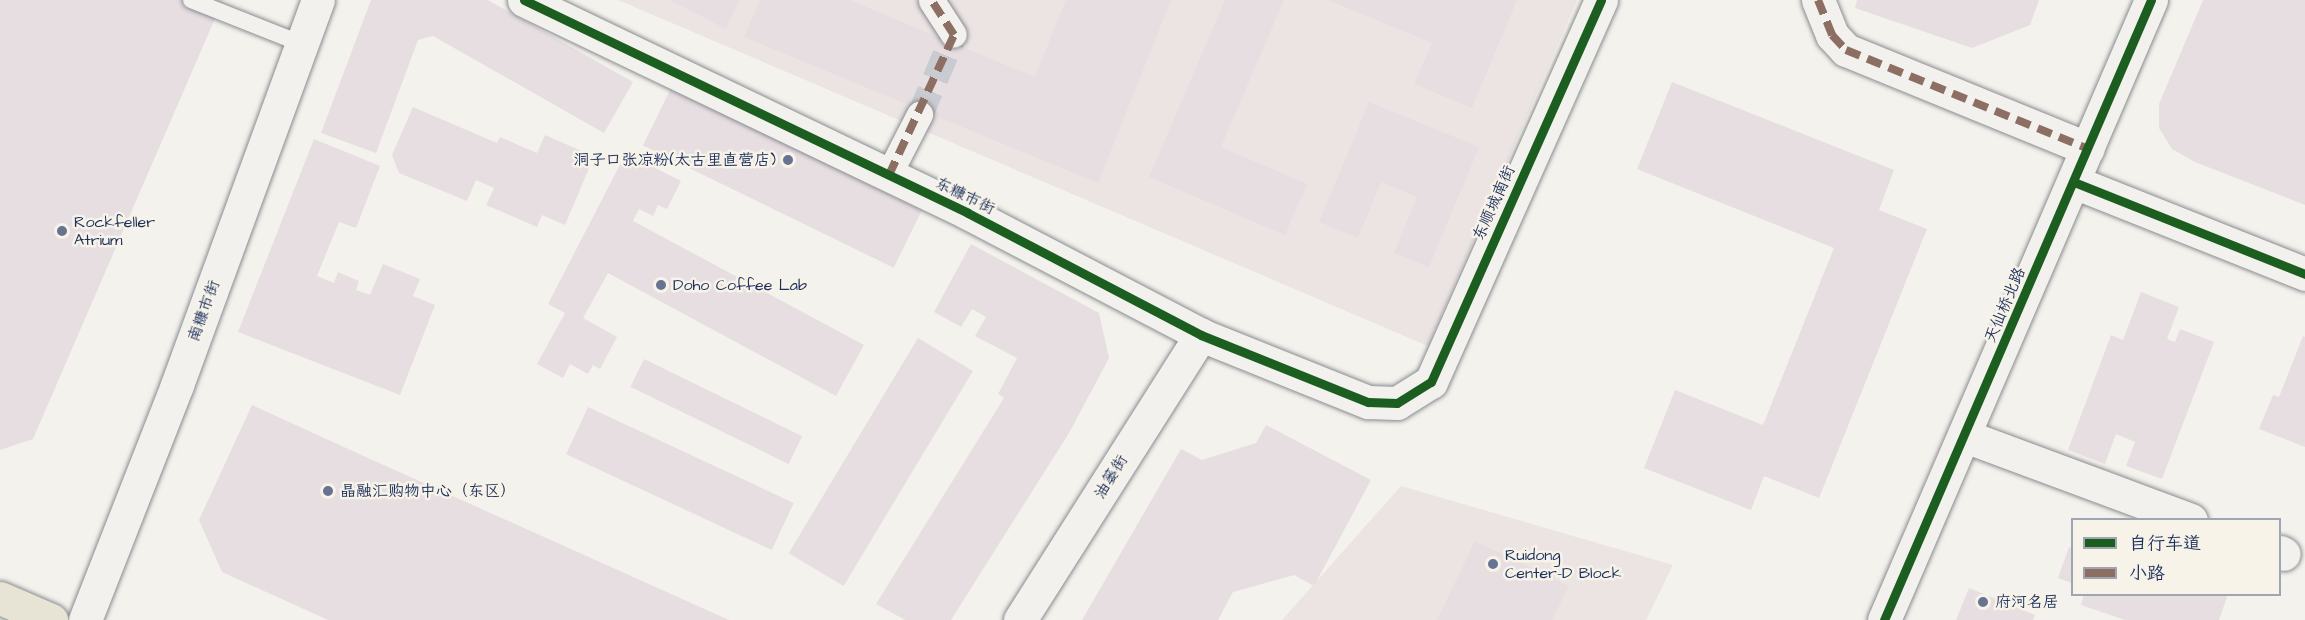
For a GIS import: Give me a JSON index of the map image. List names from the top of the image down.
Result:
{
  "streets": {
    "street": [
      "东糠市街",
      "东顺城南街",
      "天仙桥北路",
      "南糠市街",
      "油篓街"
    ]
  },
  "crossings": [
    ["东糠市街", "东顺城南街"],
    ["东糠市街", "油篓街"]
  ],
  "places": [
    "洞子口张凉粉(太古里直营店)",
    "Rockfeller Atrium",
    "Doho Coffee Lab",
    "晶融汇购物中心（东区）",
    "Ruidong Center-D Block",
    "府河名居"
  ],
  "legend": ["自行车道", "小路"]
}
